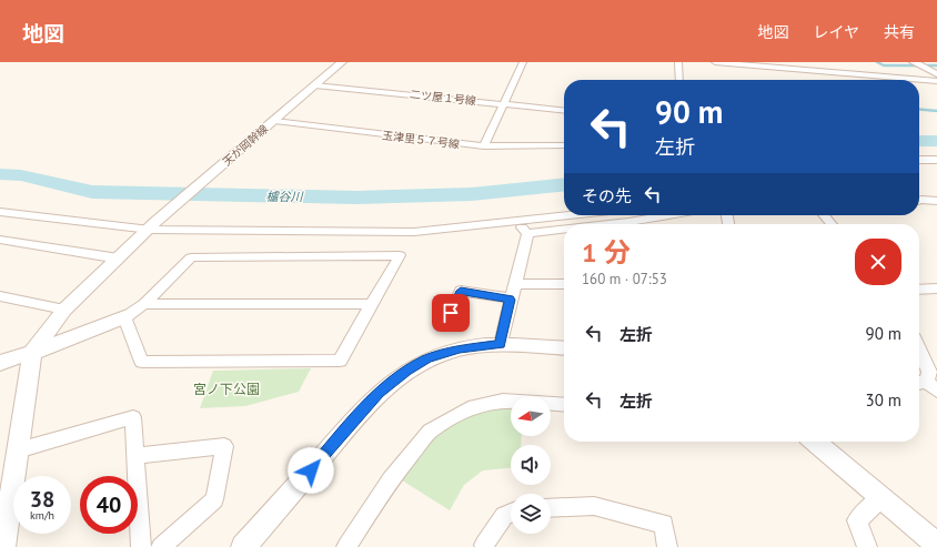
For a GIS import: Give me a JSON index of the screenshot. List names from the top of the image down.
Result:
{
  "streets": {
    "street": ["二ツ屋１号線", "玉津里５７号線", "天が岡幹線"]
  },
  "crossings": [
    ["二ツ屋１号線", "天が岡幹線"],
    ["玉津里５７号線", "天が岡幹線"]
  ],
  "water": ["櫨谷川"],
  "parks": ["宮ノ下公園"],
  "north": "left",
  "page": {
    "header": "地図",
    "nav": ["地図", "レイヤ", "共有"],
    "turn": ["90 m", "左折"],
    "then": "その先",
    "heading": ["1 分", "160 m · 07:53"],
    "list": [
      {
        "name": "左折",
        "value": "90 m"
      },
      {
        "name": "左折",
        "value": "30 m"
      }
    ],
    "speed": "38 km/h",
    "limit": "40"
  }
}
